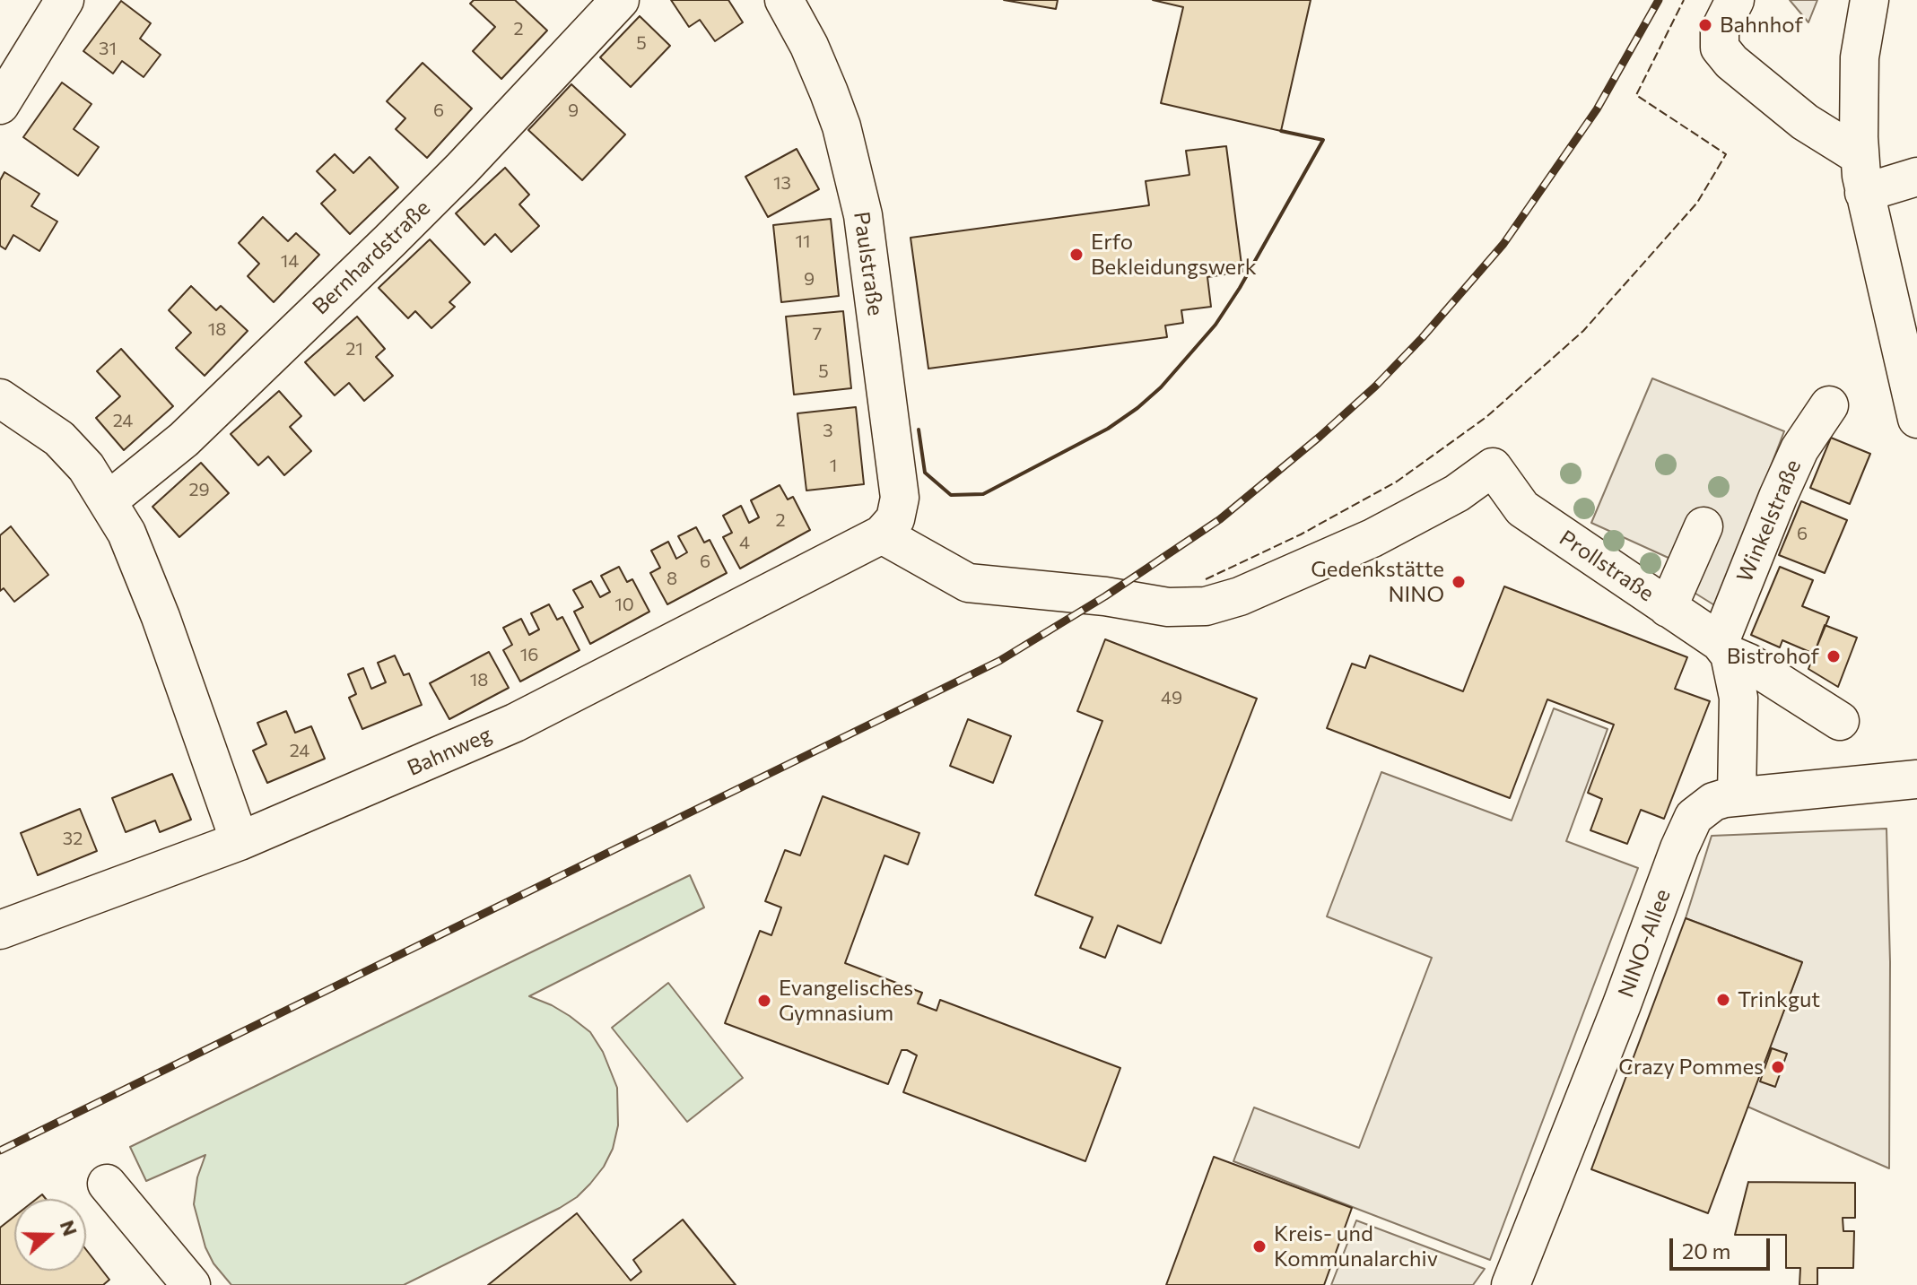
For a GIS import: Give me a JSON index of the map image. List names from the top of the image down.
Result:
{
  "streets": {
    "street": [
      "Bernhardstraße",
      "Paulstraße",
      "Winkelstraße",
      "Prollstraße",
      "Bahnweg",
      "NINO-Allee"
    ]
  },
  "crossings": [
    ["Paulstraße", "Prollstraße"],
    ["Paulstraße", "Bahnweg"],
    ["Winkelstraße", "Prollstraße"],
    ["Prollstraße", "Bahnweg"]
  ],
  "places": [
    "Bahnhof",
    "Erfo Bekleidungswerk",
    "Gedenkstätte NINO",
    "Bistrohof",
    "Trinkgut",
    "Evangelisches Gymnasium",
    "Crazy Pommes",
    "Kreis- und Kommunalarchiv"
  ],
  "house_numbers": [
    "2",
    "5",
    "31",
    "6",
    "9",
    "13",
    "11",
    "14",
    "9",
    "18",
    "7",
    "21",
    "5",
    "24",
    "3",
    "1",
    "29",
    "2",
    "6",
    "4",
    "6",
    "8",
    "10",
    "16",
    "18",
    "49",
    "24",
    "32"
  ],
  "scale_bar": "20 m",
  "north": "right"
}
